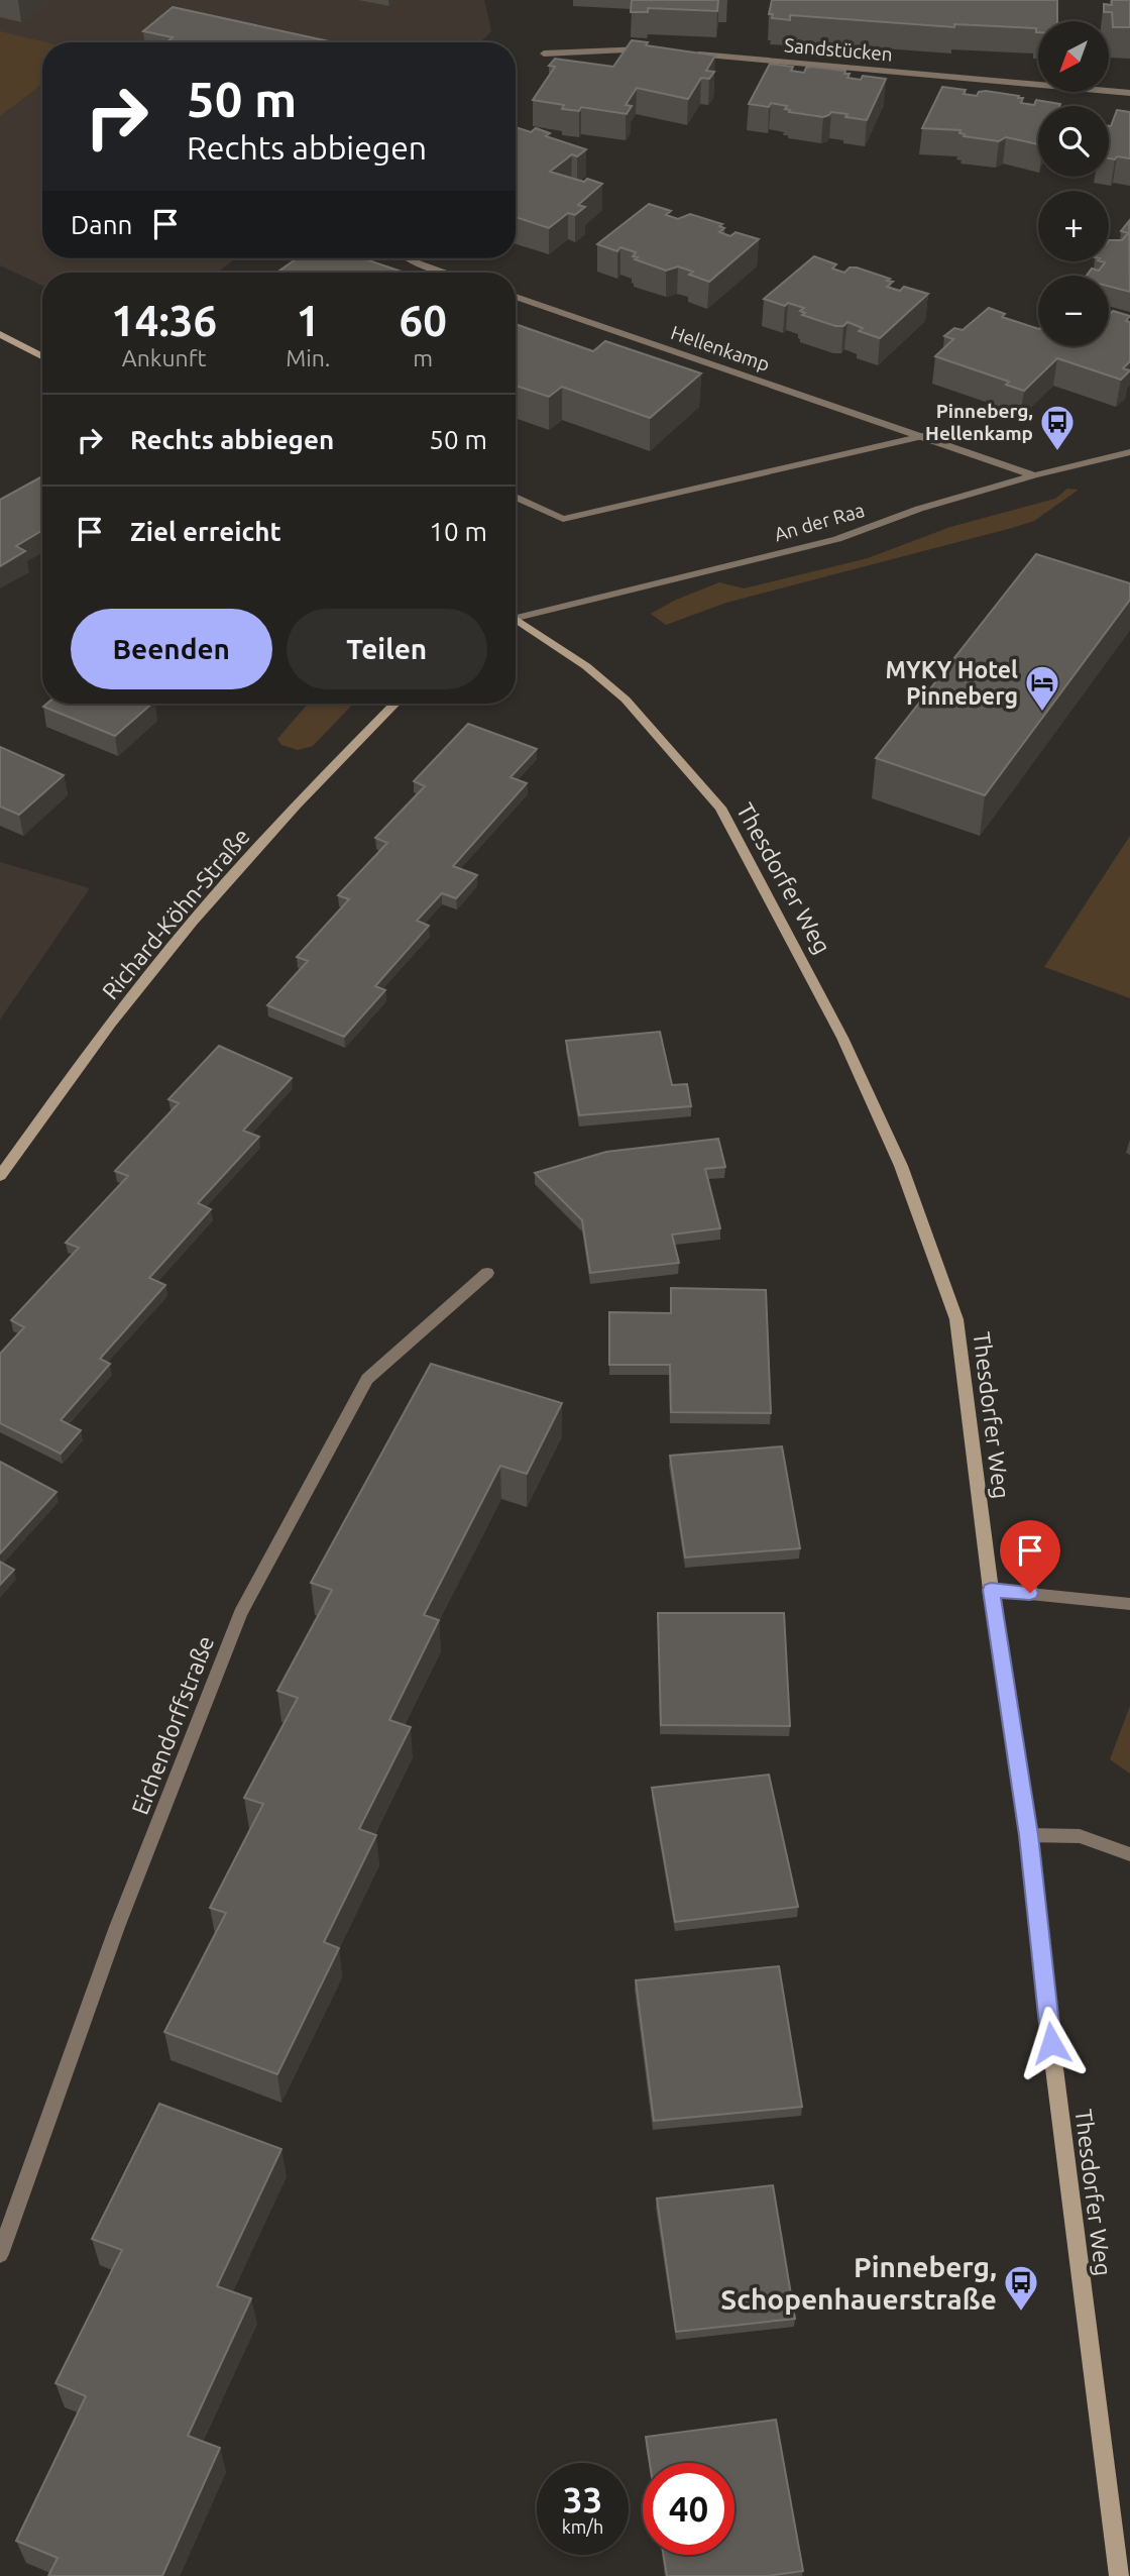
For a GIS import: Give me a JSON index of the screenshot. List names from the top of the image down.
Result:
{
  "streets": {
    "street": [
      "Sandstücken",
      "Hellenkamp",
      "An der Raa",
      "Thesdorfer Weg",
      "Richard-Köhn-Straße",
      "Eichendorffstraße"
    ]
  },
  "crossings": [
    ["Hellenkamp", "An der Raa"]
  ],
  "places": {
    "bus stop": ["Pinneberg, Hellenkamp", "Pinneberg, Schopenhauerstraße"],
    "hotel": ["MYKY Hotel Pinneberg"]
  },
  "north": "bottom left",
  "page": {
    "map_buttons": ["+", "−"],
    "turn": ["50 m", "Rechts abbiegen"],
    "then": "Dann",
    "eta": [
      "14:36",
      "Ankunft",
      "1",
      "Min.",
      "60",
      "m"
    ],
    "list": [
      {
        "name": "Rechts abbiegen",
        "value": "50 m"
      },
      {
        "name": "Ziel erreicht",
        "value": "10 m"
      }
    ],
    "buttons": ["Beenden", "Teilen"],
    "speed": "33 km/h",
    "limit": "40"
  }
}
